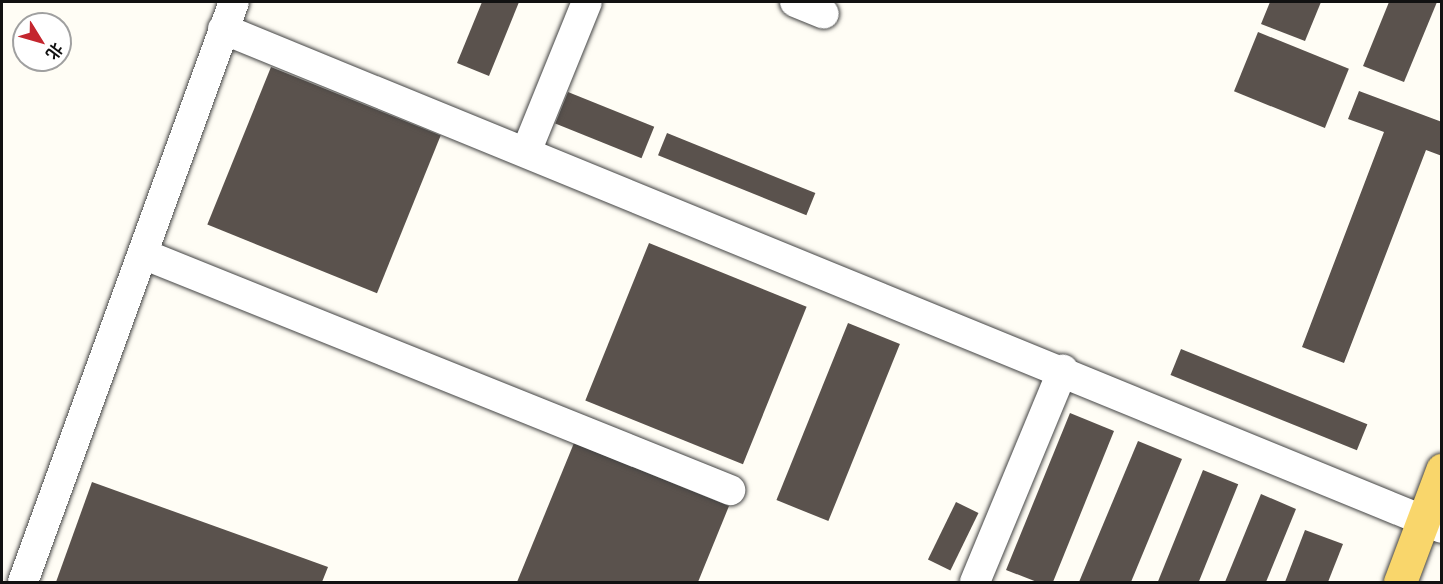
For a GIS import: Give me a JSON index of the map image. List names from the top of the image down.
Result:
{
  "north": "bottom right"
}
